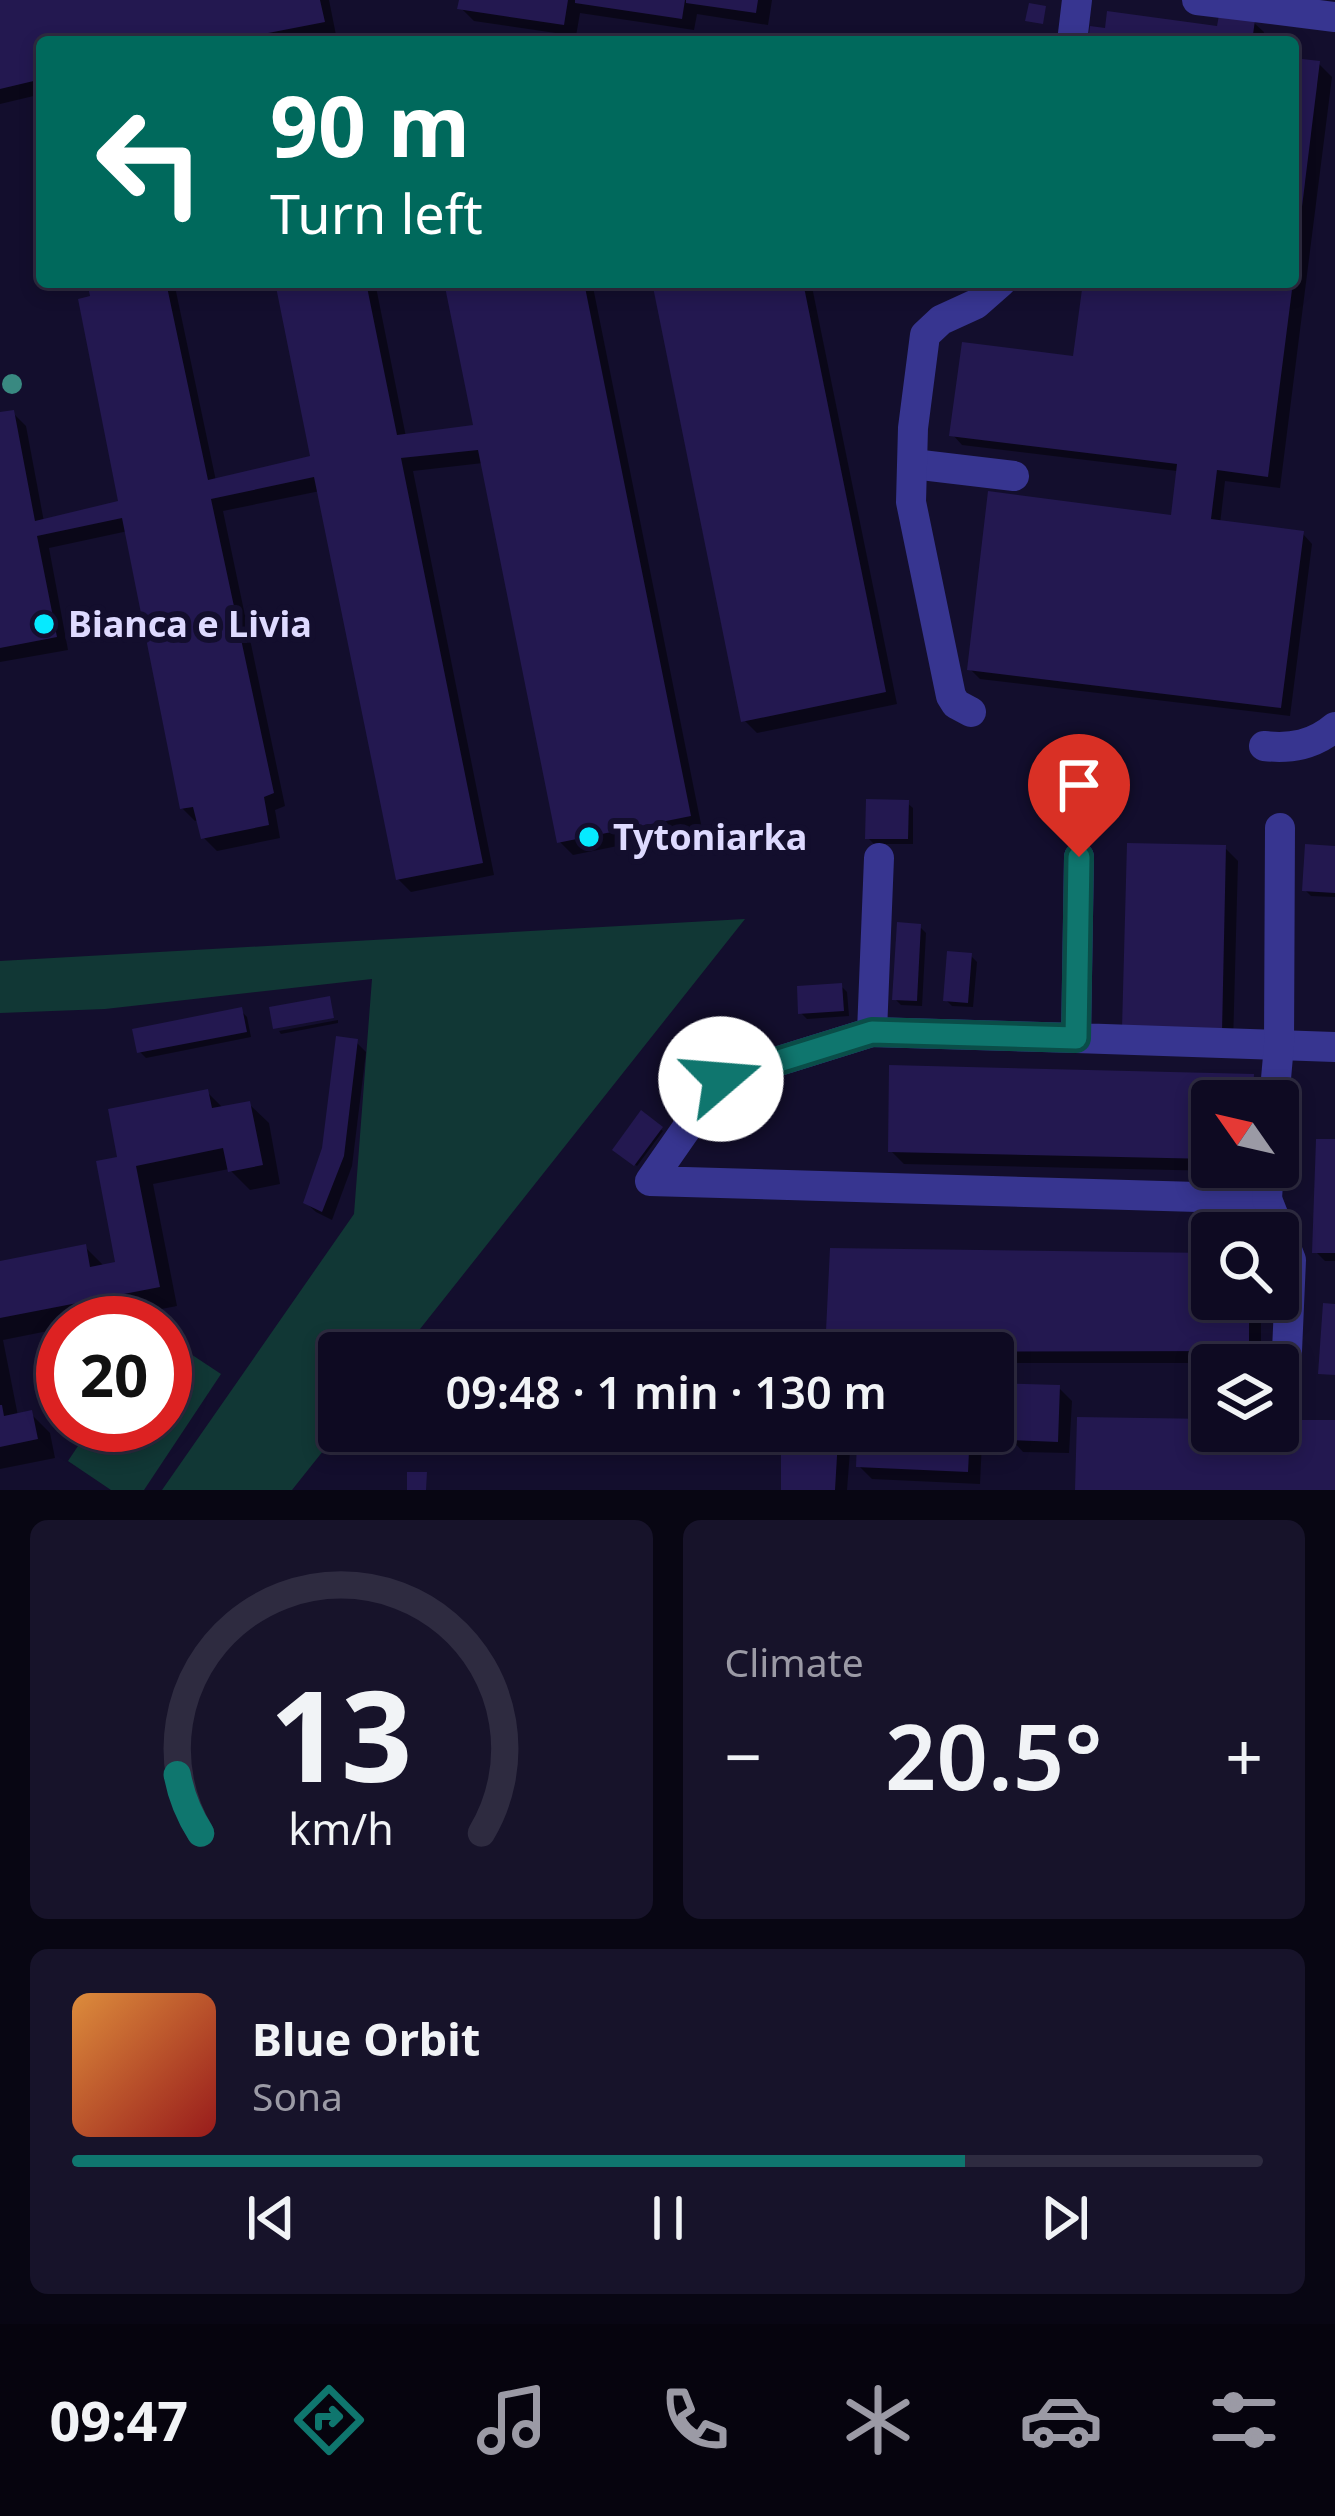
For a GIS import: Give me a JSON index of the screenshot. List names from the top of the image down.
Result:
{
  "places": ["Bianca e Livia", "Tytoniarka"],
  "north": "top left",
  "page": {
    "turn": ["90 m", "Turn left"],
    "limit": "20",
    "trip": "09:48 · 1 min · 130 m",
    "tile": "Climate",
    "heat": ["−", "20.5°", "+"],
    "song": ["Blue Orbit", "Sona"],
    "tabs": "09:47",
    "gauge": ["13", "km/h"]
  }
}
